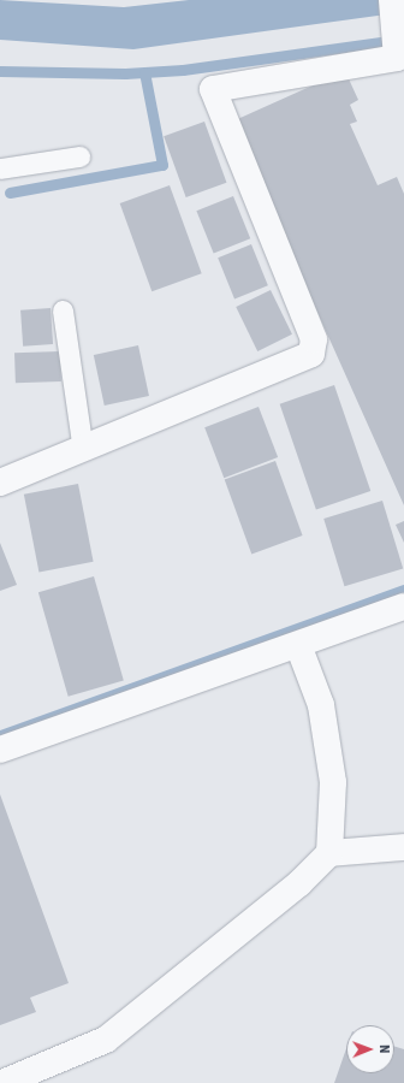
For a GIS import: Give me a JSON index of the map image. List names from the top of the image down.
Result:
{
  "north": "right"
}
